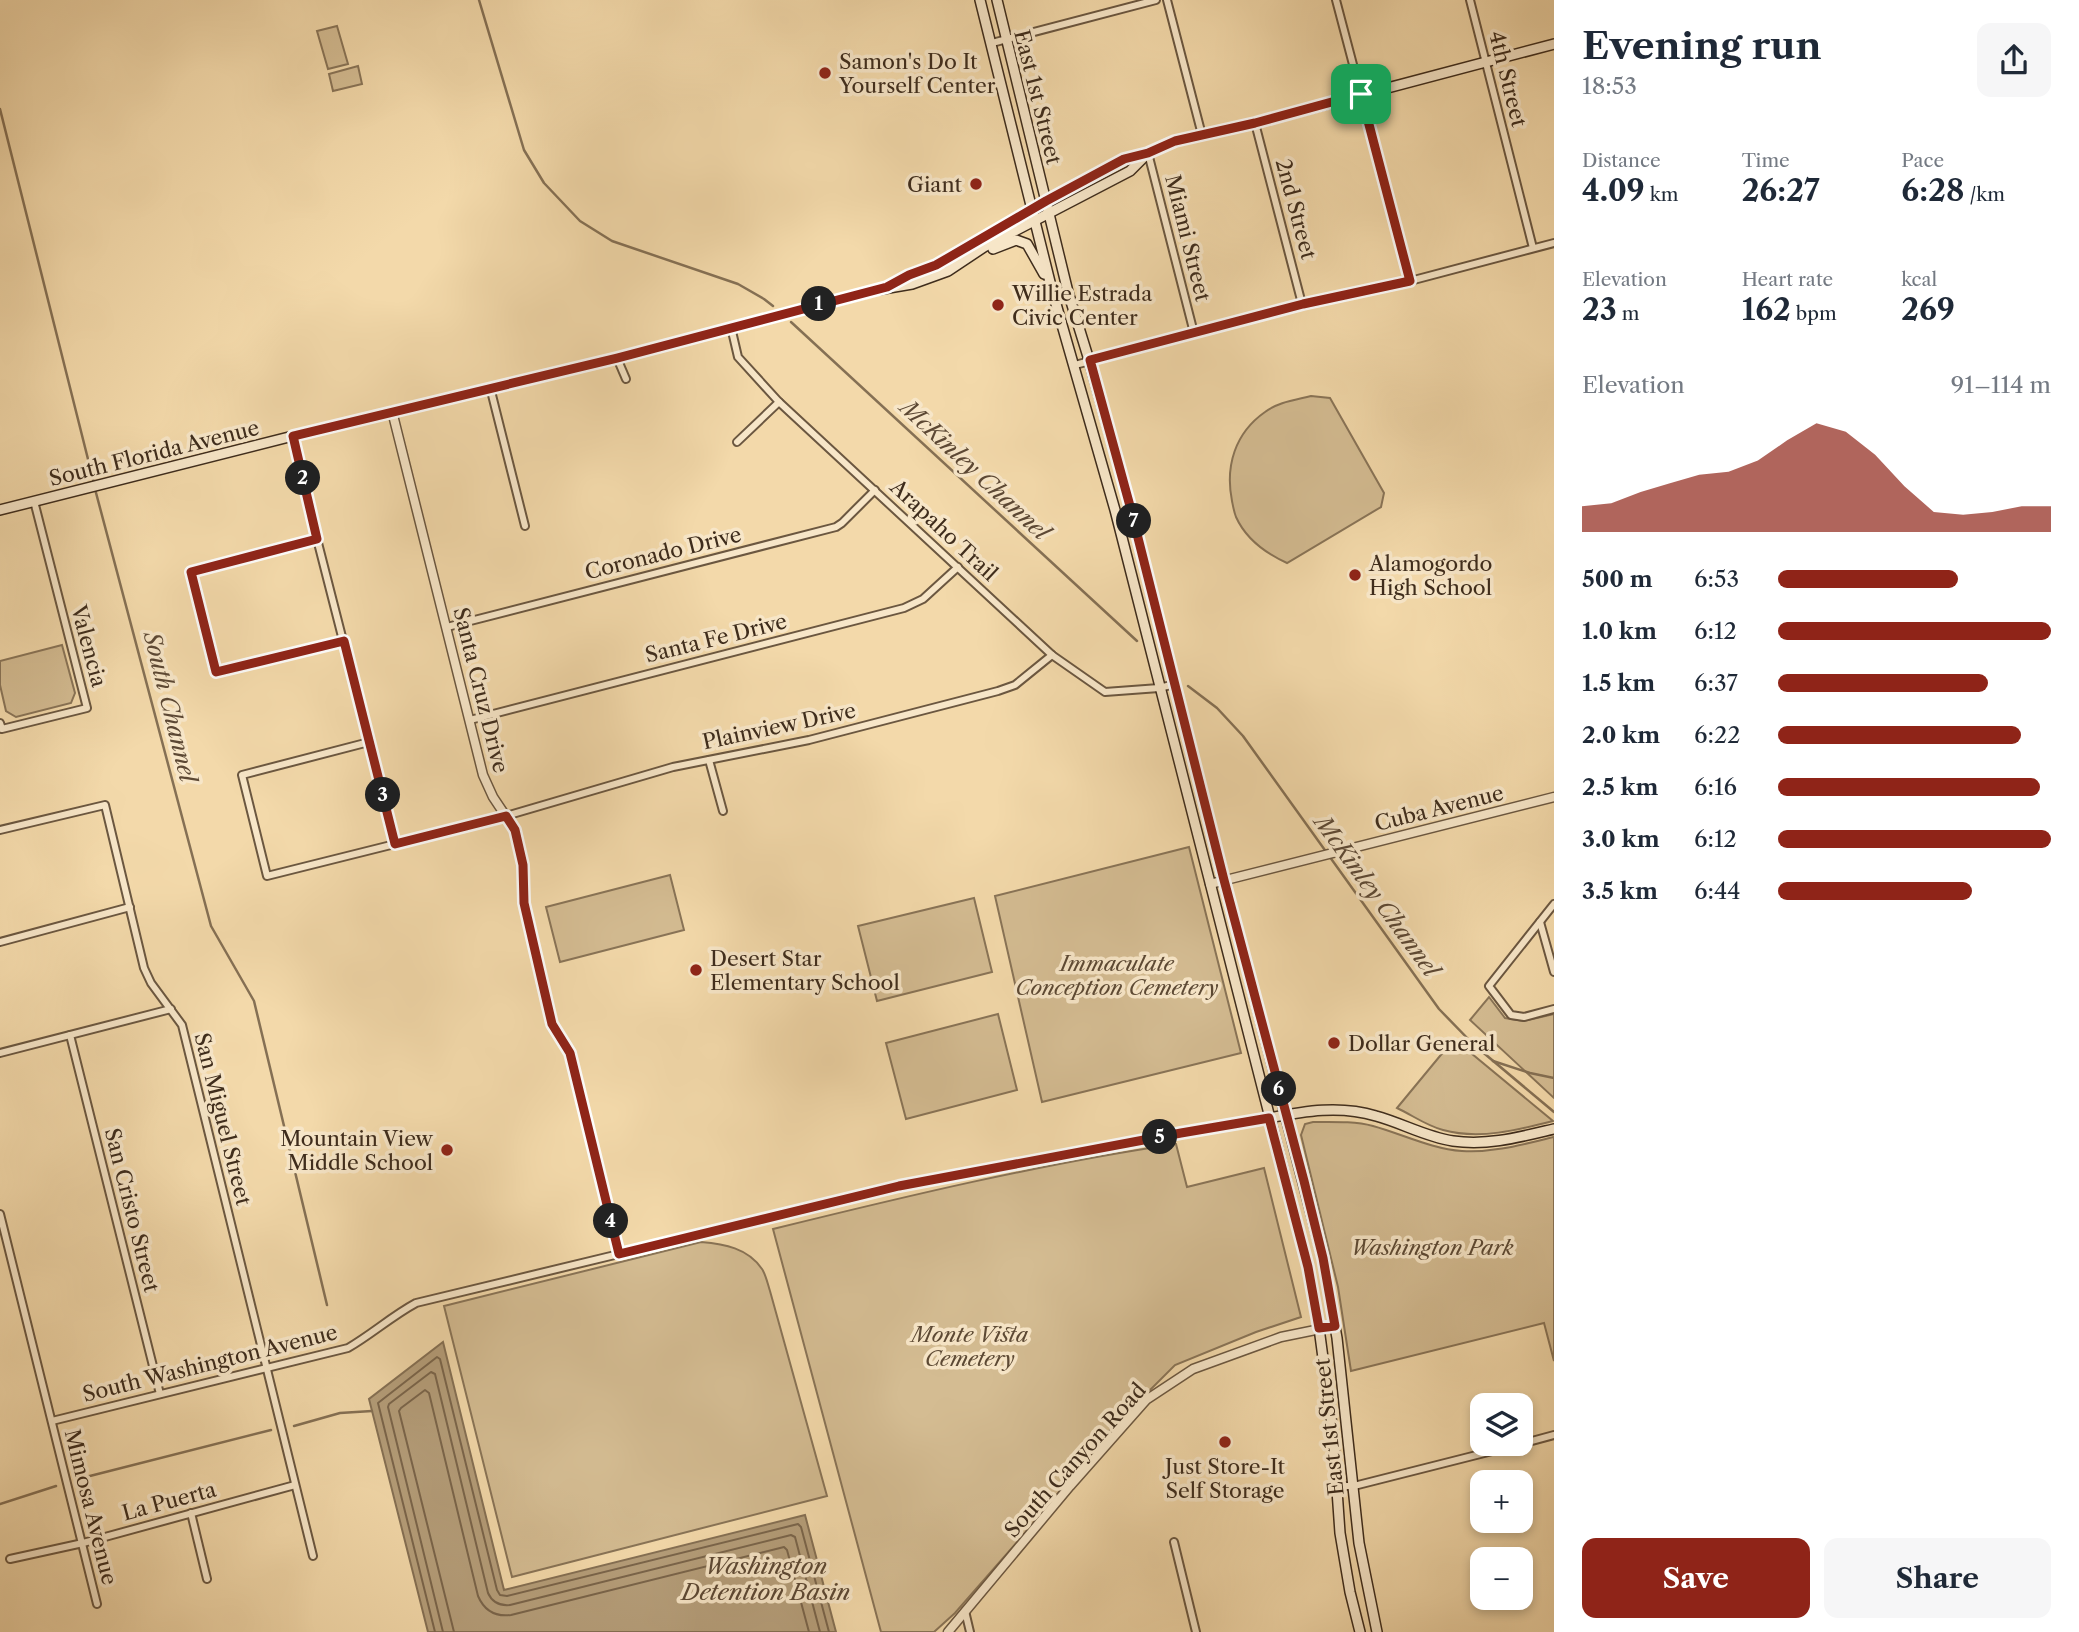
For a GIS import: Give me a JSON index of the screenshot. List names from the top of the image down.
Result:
{
  "streets": {
    "main road": ["East 1st Street", "South Florida Avenue"],
    "street": [
      "4th Street",
      "2nd Street",
      "Miami Street",
      "Arapaho Trail",
      "Coronado Drive",
      "Santa Fe Drive",
      "Valencia",
      "Santa Cruz Drive",
      "Plainview Drive",
      "Cuba Avenue",
      "San Miguel Street",
      "San Cristo Street",
      "South Washington Avenue",
      "South Canyon Road",
      "La Puerta",
      "Mimosa Avenue"
    ]
  },
  "crossings": [
    ["East 1st Street", "South Florida Avenue"],
    ["East 1st Street", "Arapaho Trail"],
    ["East 1st Street", "Cuba Avenue"],
    ["East 1st Street", "South Washington Avenue"],
    ["East 1st Street", "South Canyon Road"],
    ["Miami Street", "South Florida Avenue"],
    ["South Florida Avenue", "Arapaho Trail"],
    ["South Florida Avenue", "Valencia"],
    ["South Florida Avenue", "Santa Cruz Drive"],
    ["Arapaho Trail", "Coronado Drive"],
    ["Arapaho Trail", "Santa Fe Drive"],
    ["Arapaho Trail", "Plainview Drive"],
    ["Coronado Drive", "Santa Cruz Drive"],
    ["Santa Fe Drive", "Santa Cruz Drive"],
    ["Santa Cruz Drive", "Plainview Drive"],
    ["Santa Cruz Drive", "South Washington Avenue"],
    ["San Miguel Street", "South Washington Avenue"],
    ["San Miguel Street", "La Puerta"],
    ["San Cristo Street", "South Washington Avenue"],
    ["South Washington Avenue", "Mimosa Avenue"],
    ["La Puerta", "Mimosa Avenue"]
  ],
  "water": ["McKinley Channel", "South Channel", "Washington Detention Basin"],
  "parks": ["Immaculate Conception Cemetery", "Washington Park", "Monte Vista Cemetery"],
  "places": [
    "Samon's Do It Yourself Center",
    "Giant",
    "Willie Estrada Civic Center",
    "Alamogordo High School",
    "Desert Star Elementary School",
    "Dollar General",
    "Mountain View Middle School",
    "Just Store-It Self Storage"
  ],
  "page": {
    "heading": ["Evening run", "18:53"],
    "stats": [
      ["Distance", "4.09 km"],
      ["Time", "26:27"],
      ["Pace", "6:28 /km"],
      ["Elevation", "23 m"],
      ["Heart rate", "162 bpm"],
      ["kcal", "269"]
    ],
    "pins": [
      "1",
      "2",
      "7",
      "3",
      "6",
      "5",
      "4"
    ],
    "chart": ["Elevation", "91–114 m"],
    "list": [
      {
        "name": "500 m",
        "note": "6:53"
      },
      {
        "name": "1.0 km",
        "note": "6:12"
      },
      {
        "name": "1.5 km",
        "note": "6:37"
      },
      {
        "name": "2.0 km",
        "note": "6:22"
      },
      {
        "name": "2.5 km",
        "note": "6:16"
      },
      {
        "name": "3.0 km",
        "note": "6:12"
      },
      {
        "name": "3.5 km",
        "note": "6:44"
      }
    ],
    "map_buttons": ["+", "−"],
    "buttons": ["Save", "Share"]
  }
}
